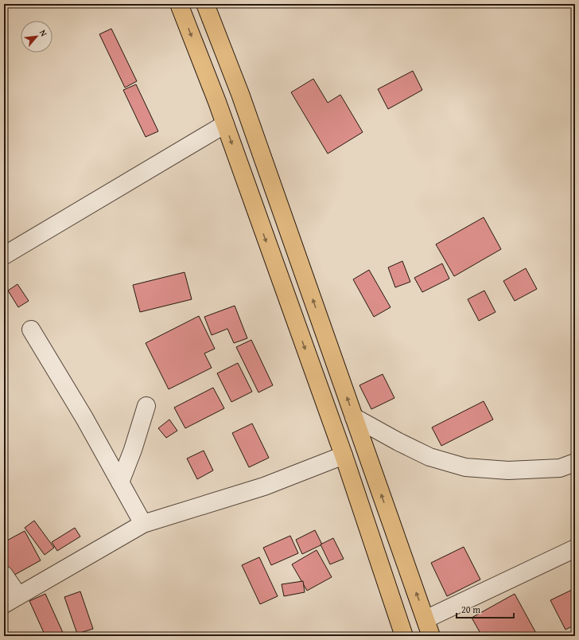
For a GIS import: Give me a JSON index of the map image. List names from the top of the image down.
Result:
{
  "scale_bar": "20 m",
  "north": "top right"
}
